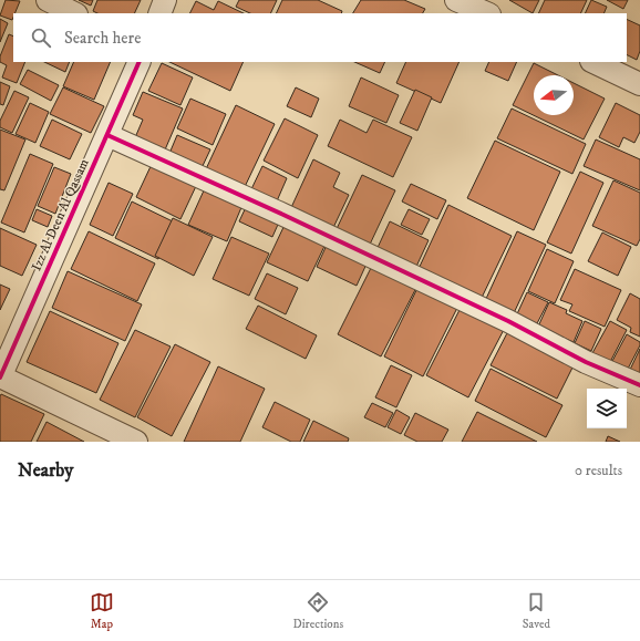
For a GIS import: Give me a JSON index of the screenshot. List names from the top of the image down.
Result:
{
  "streets": {
    "street": ["Izz Al Deen Al Qassam"]
  },
  "north": "left",
  "page": {
    "search": "Search here",
    "heading": ["Nearby", "0 results"],
    "nav": ["Map", "Directions", "Saved"]
  }
}
